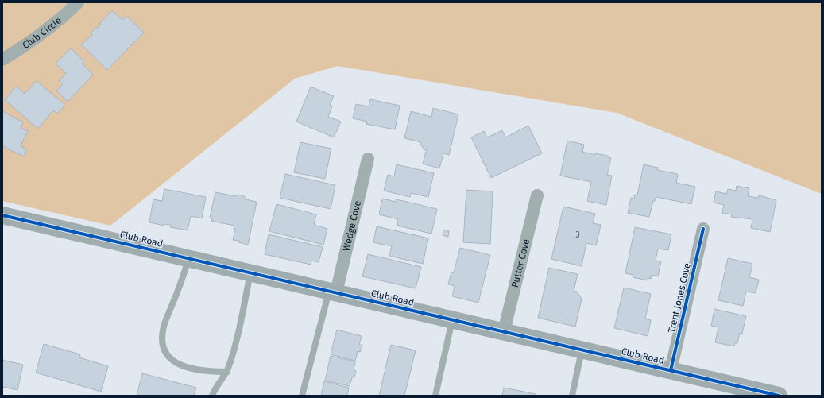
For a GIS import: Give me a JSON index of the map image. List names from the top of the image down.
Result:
{
  "streets": {
    "street": [
      "Club Circle",
      "Wedge Cove",
      "Club Road",
      "Putter Cove",
      "Trent Jones Cove"
    ]
  },
  "crossings": [
    ["Wedge Cove", "Club Road"],
    ["Club Road", "Putter Cove"],
    ["Club Road", "Trent Jones Cove"]
  ],
  "house_numbers": ["3"]
}
